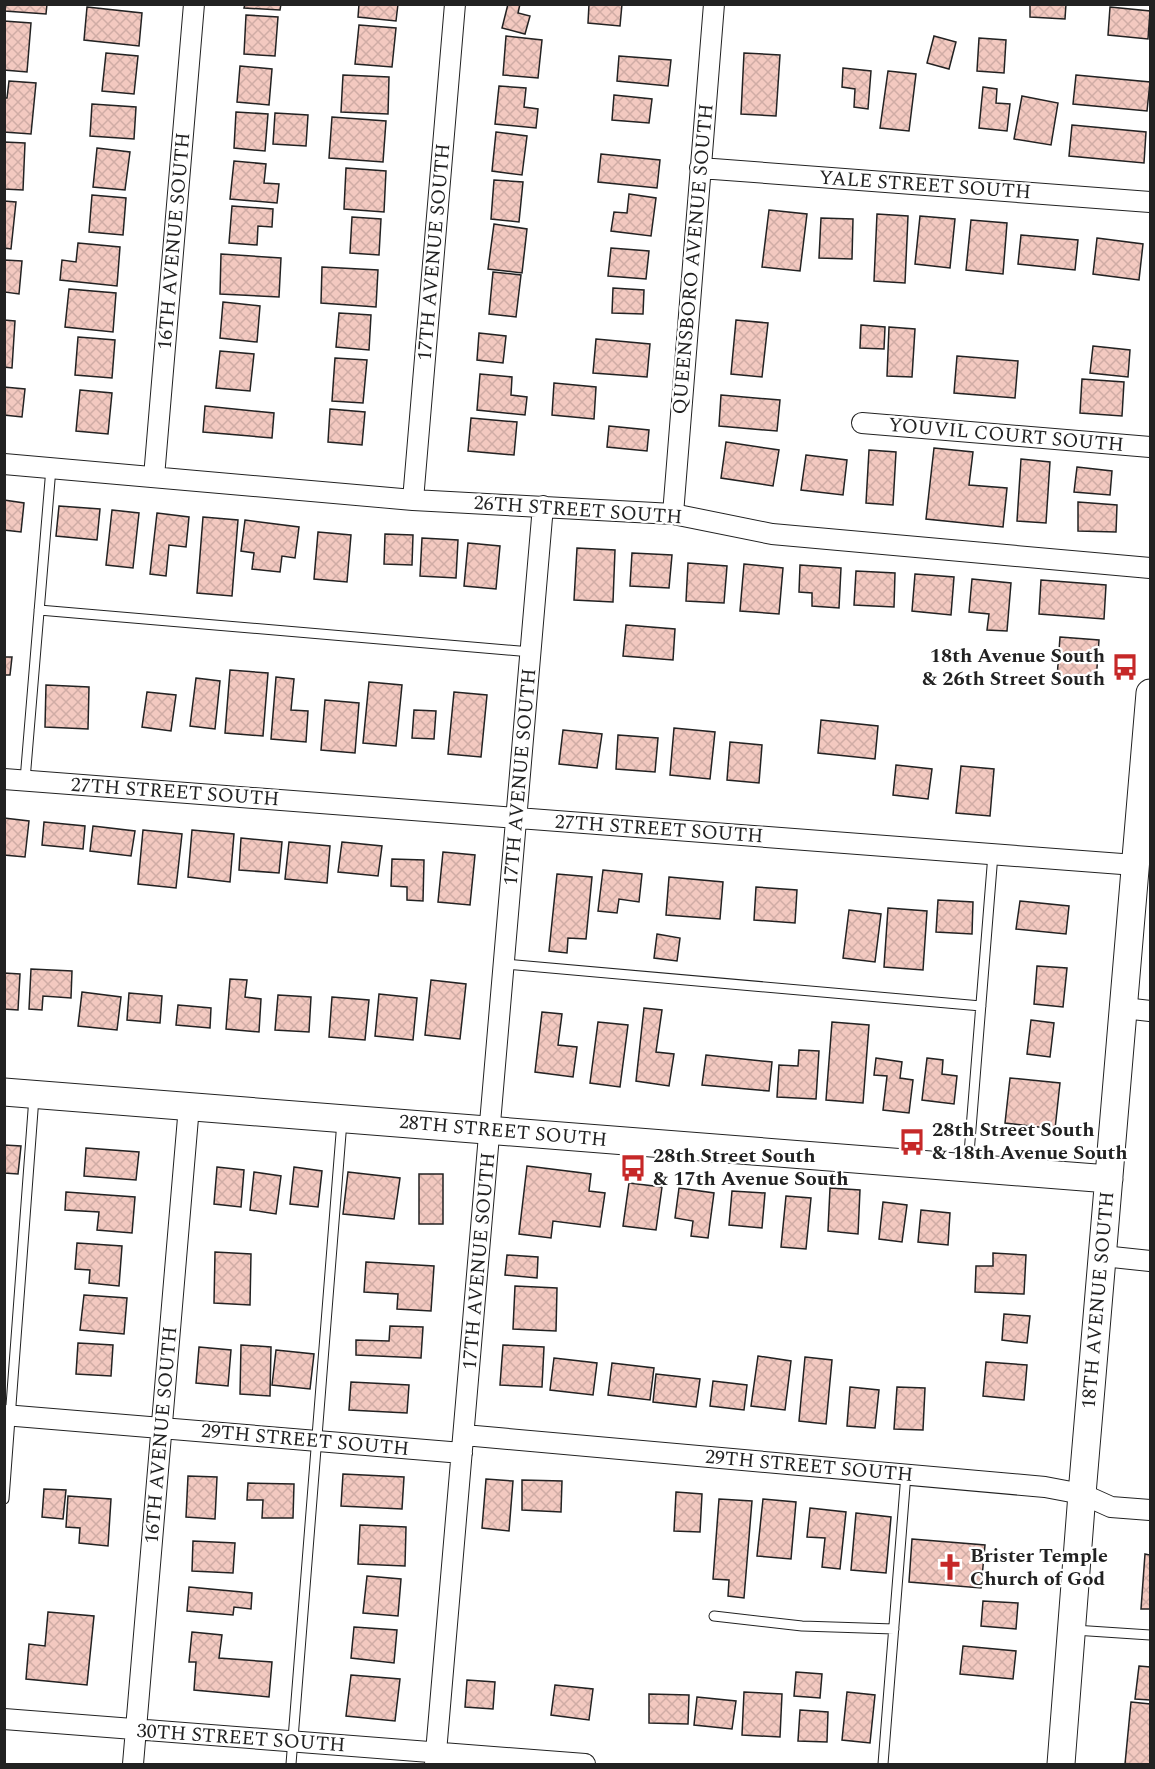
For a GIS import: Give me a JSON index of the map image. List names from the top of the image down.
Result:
{
  "streets": {
    "street": [
      "YALE STREET SOUTH",
      "16TH AVENUE SOUTH",
      "17TH AVENUE SOUTH",
      "QUEENSBORO AVENUE SOUTH",
      "YOUVIL COURT SOUTH",
      "26TH STREET SOUTH",
      "27TH STREET SOUTH",
      "28TH STREET SOUTH",
      "18TH AVENUE SOUTH",
      "29TH STREET SOUTH",
      "30TH STREET SOUTH"
    ]
  },
  "crossings": [
    ["YALE STREET SOUTH", "QUEENSBORO AVENUE SOUTH"],
    ["16TH AVENUE SOUTH", "26TH STREET SOUTH"],
    ["16TH AVENUE SOUTH", "28TH STREET SOUTH"],
    ["16TH AVENUE SOUTH", "29TH STREET SOUTH"],
    ["16TH AVENUE SOUTH", "30TH STREET SOUTH"],
    ["17TH AVENUE SOUTH", "26TH STREET SOUTH"],
    ["17TH AVENUE SOUTH", "27TH STREET SOUTH"],
    ["17TH AVENUE SOUTH", "28TH STREET SOUTH"],
    ["17TH AVENUE SOUTH", "29TH STREET SOUTH"],
    ["17TH AVENUE SOUTH", "30TH STREET SOUTH"],
    ["QUEENSBORO AVENUE SOUTH", "26TH STREET SOUTH"],
    ["27TH STREET SOUTH", "18TH AVENUE SOUTH"],
    ["28TH STREET SOUTH", "18TH AVENUE SOUTH"],
    ["18TH AVENUE SOUTH", "29TH STREET SOUTH"]
  ],
  "places": {
    "bus stop": ["18th Avenue South & 26th Street South", "28th Street South & 18th Avenue South", "28th Street South & 17th Avenue South"],
    "church": ["Brister Temple Church of God"]
  }
}
